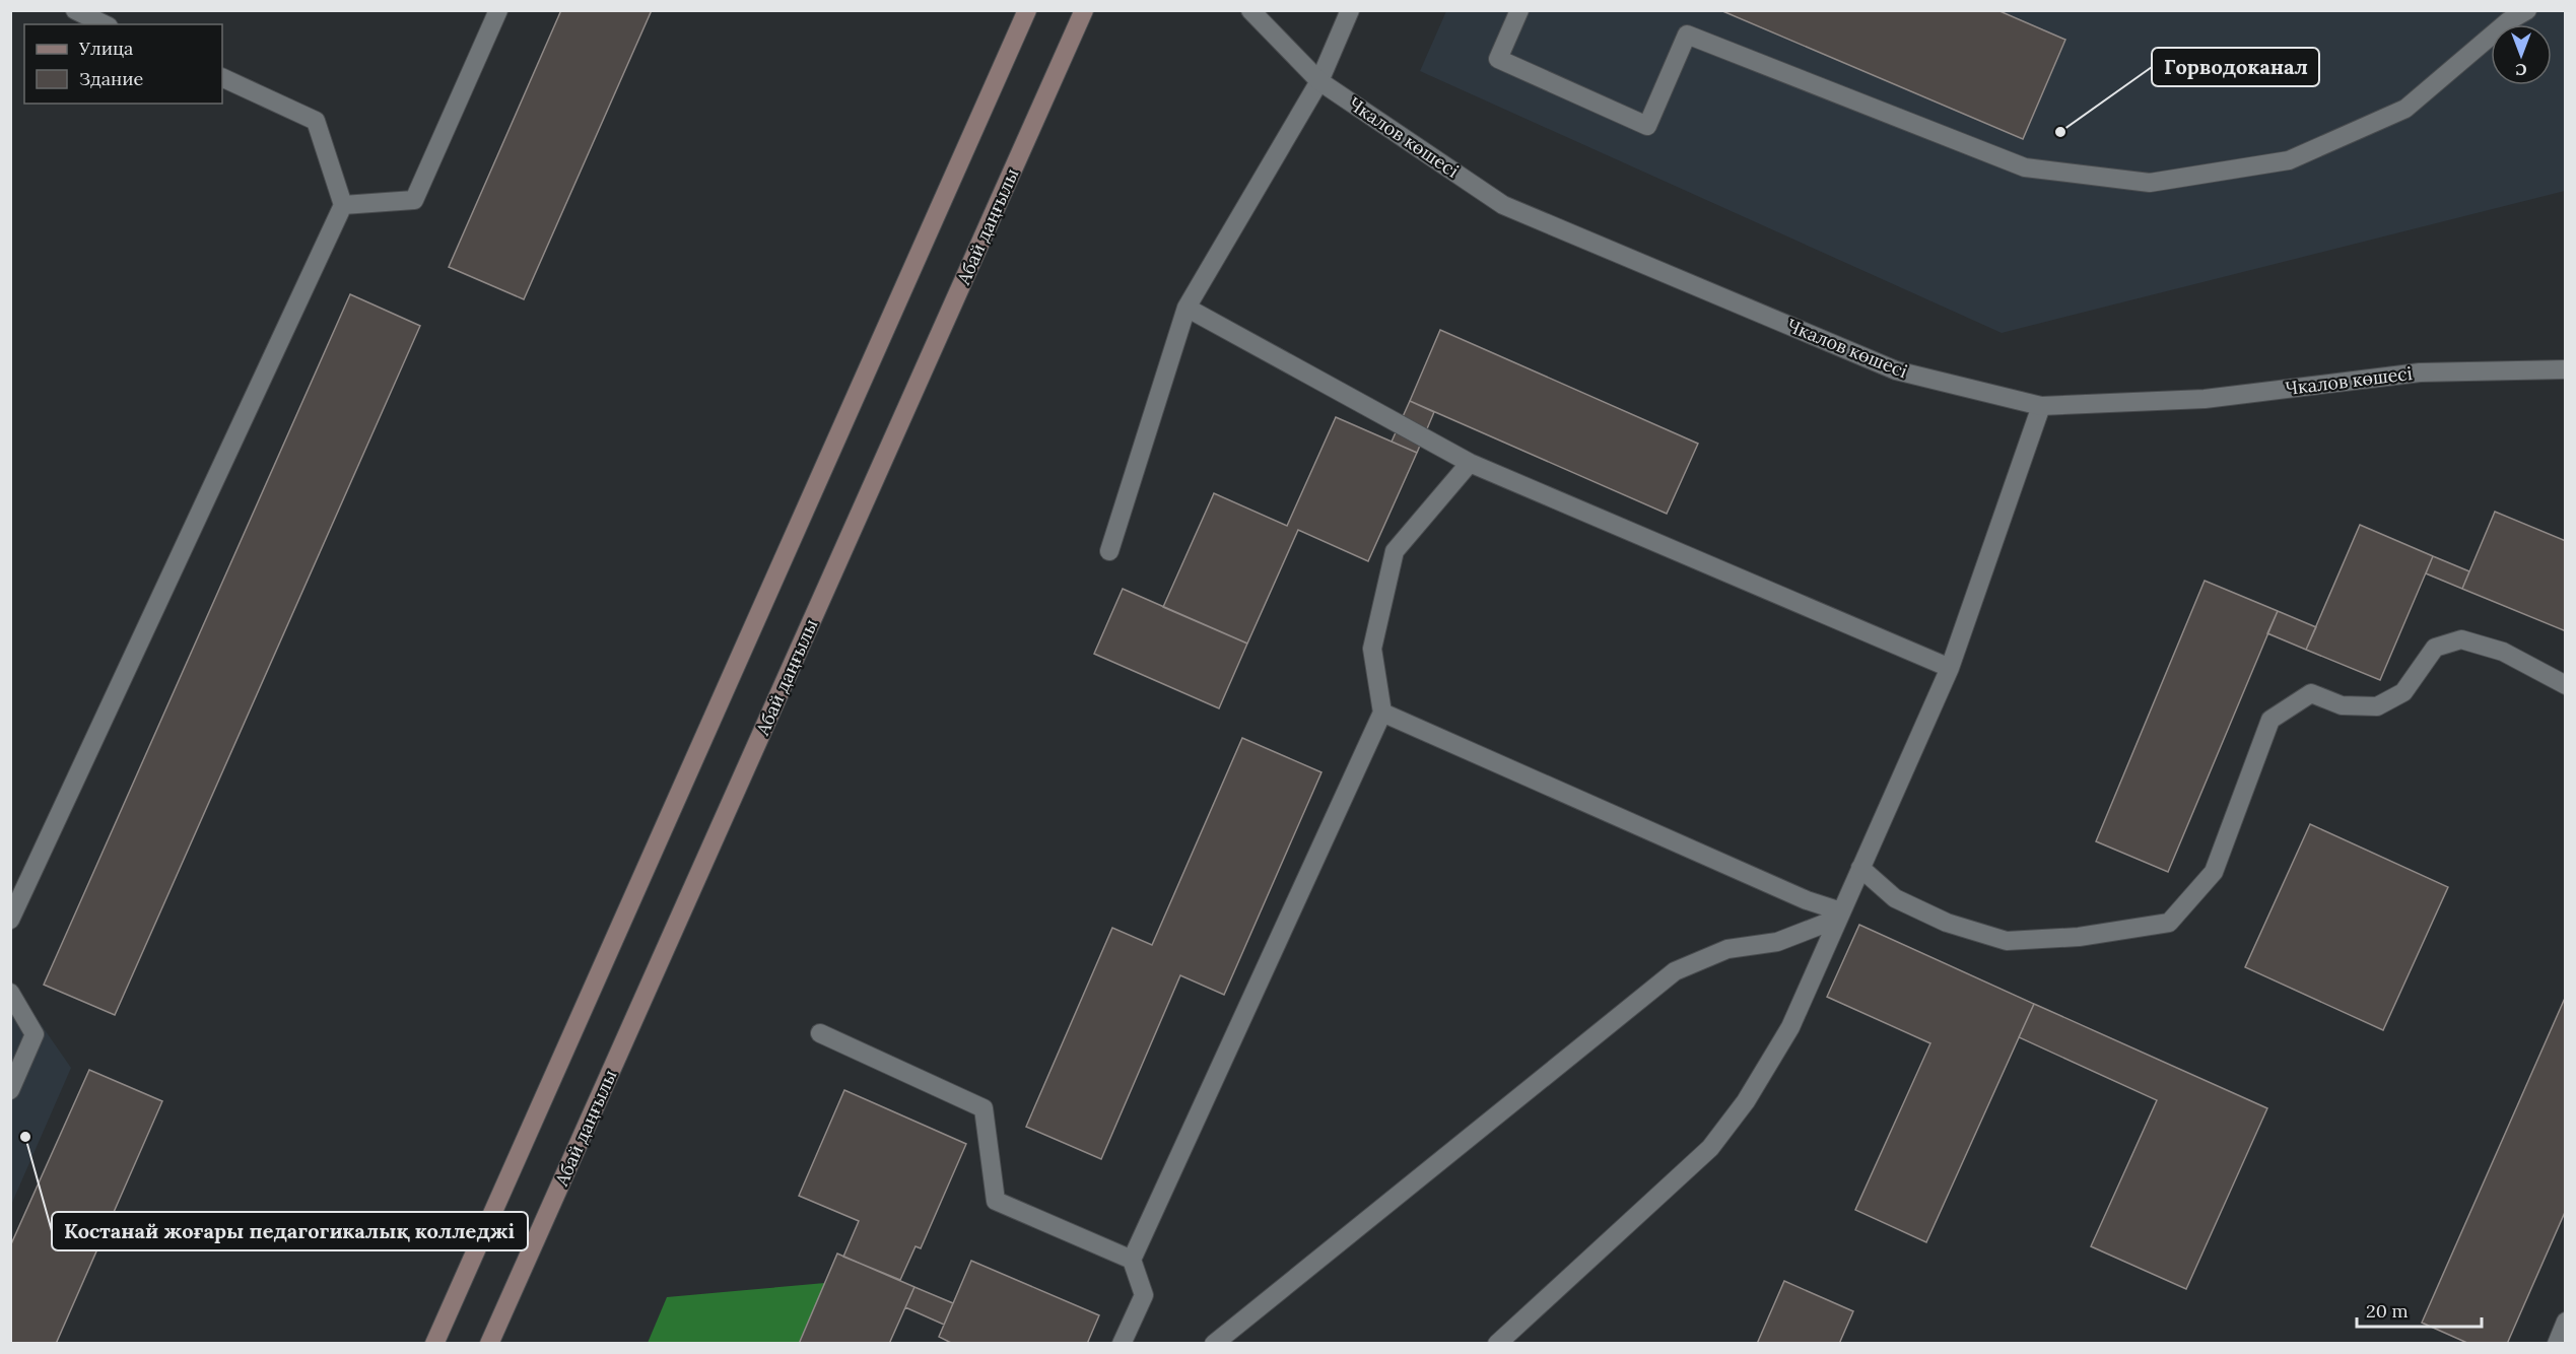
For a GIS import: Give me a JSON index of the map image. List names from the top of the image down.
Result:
{
  "streets": {
    "main road": ["Абай даңғылы"],
    "street": ["Чкалов көшесі"]
  },
  "places": ["Горводоканал", "Костанай жоғары педагогикалық колледжі"],
  "legend": ["Улица", "Здание"],
  "scale_bar": "20 m",
  "north": "bottom"
}
